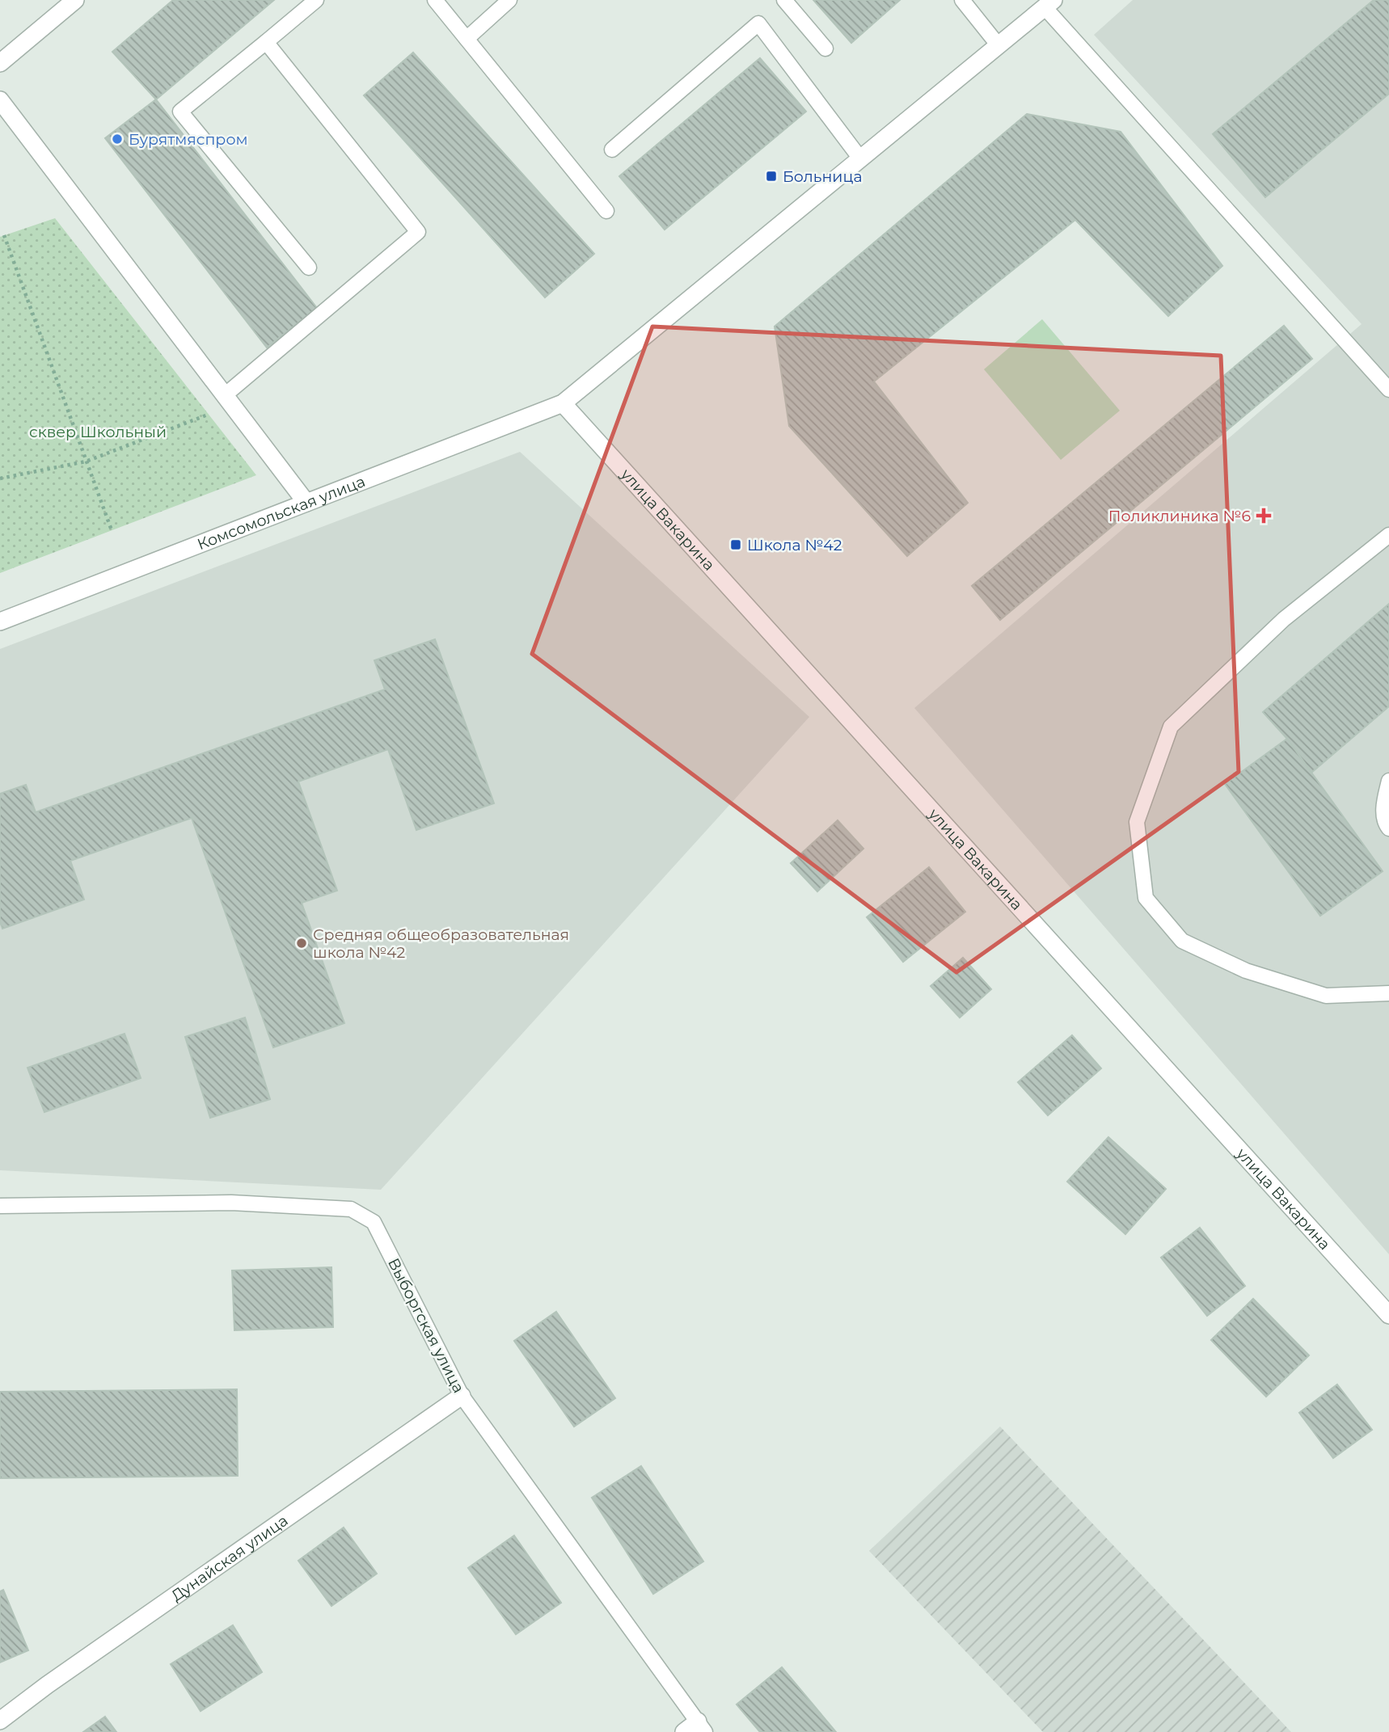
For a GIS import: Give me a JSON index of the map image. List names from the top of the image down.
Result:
{
  "streets": {
    "street": ["Комсомольская улица", "улица Вакарина", "Дунайская улица"],
    "lane": ["Выборгская улица"]
  },
  "crossings": [
    ["Комсомольская улица", "улица Вакарина"],
    ["Выборгская улица", "Дунайская улица"]
  ],
  "parks": ["сквер Школьный"],
  "places": {
    "other": ["Бурятмяспром", "Средняя общеобразовательная школа №42"],
    "transit": ["Больница", "Школа №42"],
    "health": ["Поликлиника №6"]
  }
}
